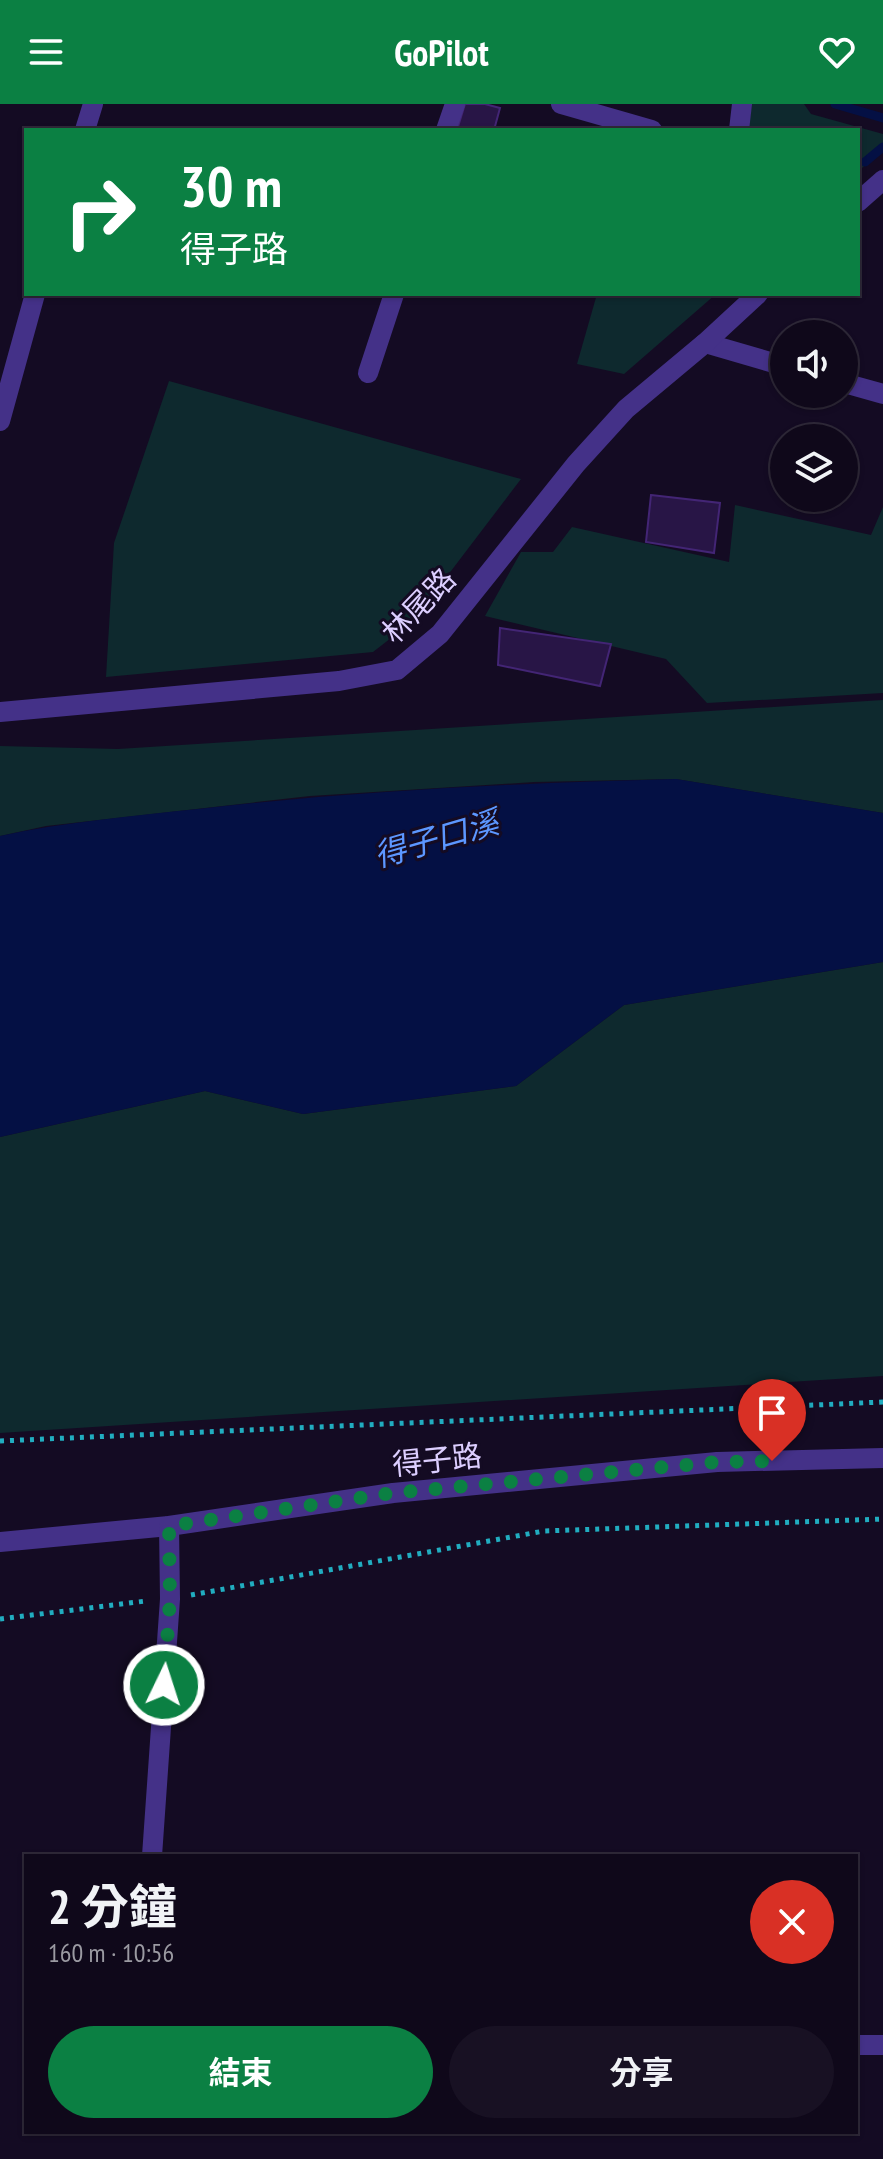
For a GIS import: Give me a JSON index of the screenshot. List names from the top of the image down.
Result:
{
  "streets": {
    "street": ["林尾路", "得子路"]
  },
  "water": ["得子口溪"],
  "page": {
    "header": "GoPilot",
    "turn": ["30 m", "得子路"],
    "heading": ["2 分鐘", "160 m · 10:56"],
    "buttons": ["結束", "分享"]
  }
}
